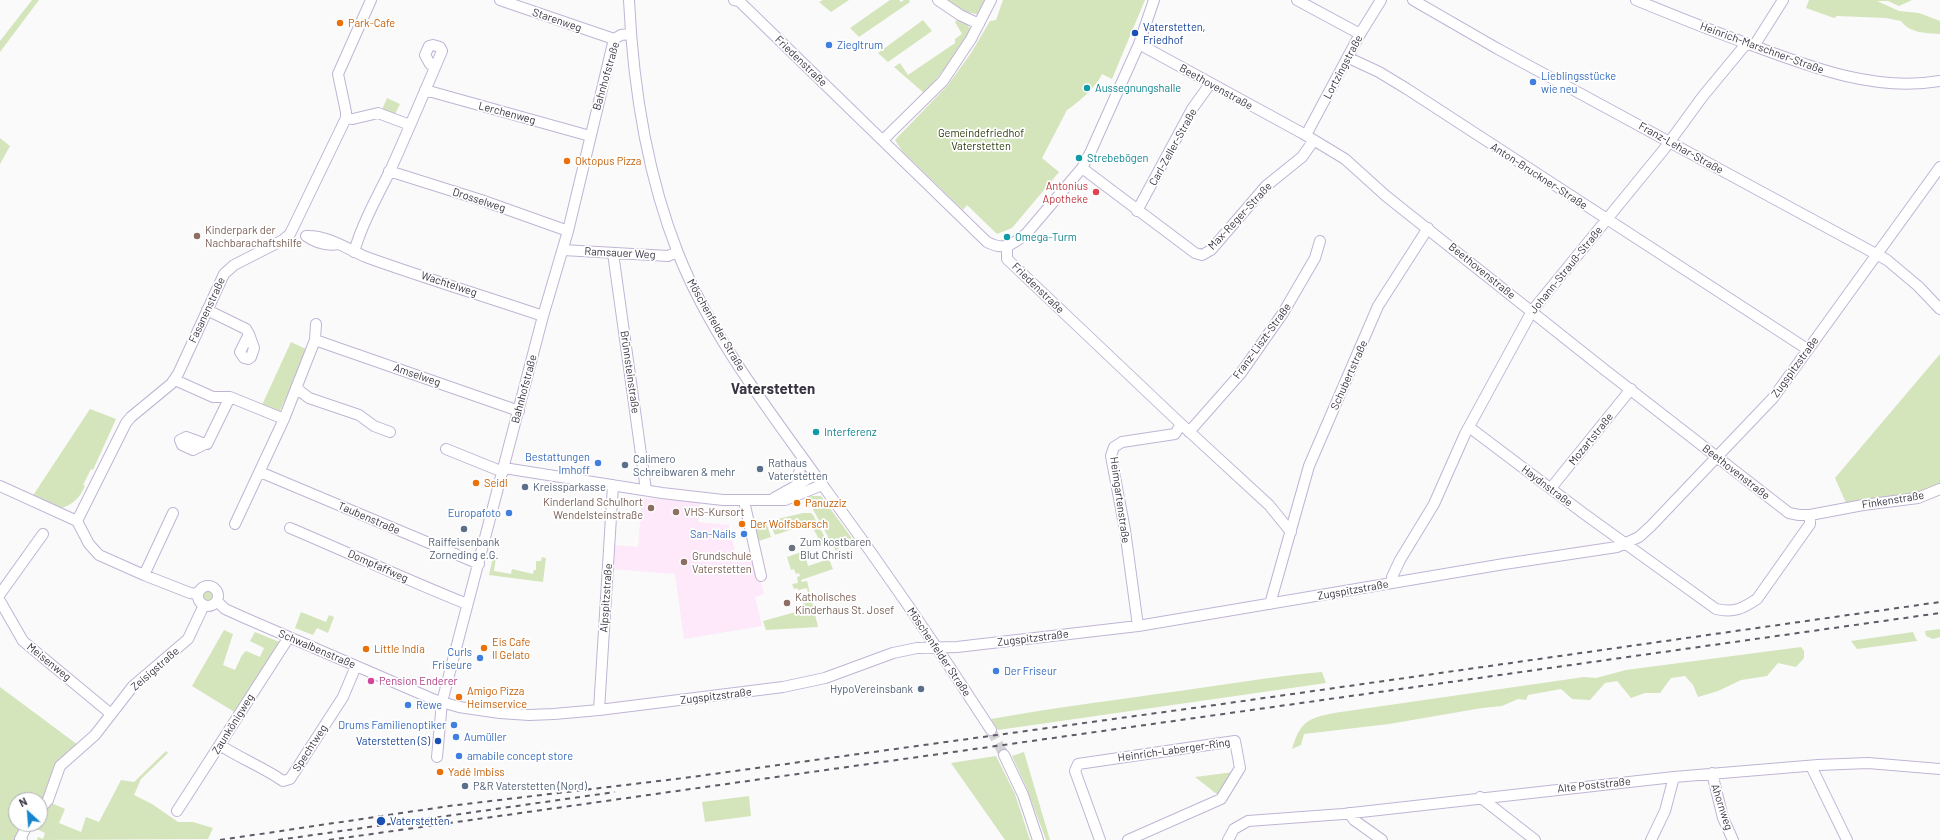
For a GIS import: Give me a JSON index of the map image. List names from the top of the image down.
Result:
{
  "streets": {
    "street": [
      "Starenweg",
      "Heinrich-Marschner-Straße",
      "Friedenstraße",
      "Lortzingstraße",
      "Bahnhofstraße",
      "Beethovenstraße",
      "Lerchenweg",
      "Carl-Zeller-Straße",
      "Franz-Lehar-Straße",
      "Anton-Bruckner-Straße",
      "Drosselweg",
      "Max-Reger-Straße",
      "Ramsauer Weg",
      "Johann-Strauß-Straße",
      "Wachtelweg",
      "Fasanenstraße",
      "Möschenfelder Straße",
      "Franz-Liszt-Straße",
      "Zugspitzstraße",
      "Brünnsteinstraße",
      "Amselweg",
      "Schubertstraße",
      "Mozartstraße",
      "Haydnstraße",
      "Heimgartenstraße",
      "Finkenstraße",
      "Taubenstraße",
      "Dompfaffweg",
      "Alpspitzstraße",
      "Schwalbenstraße",
      "Meisenweg",
      "Zeisigstraße",
      "Zaunkönigweg",
      "Spechtweg",
      "Heinrich-Laberger-Ring",
      "Alte Poststraße",
      "Ahornweg"
    ]
  },
  "crossings": [
    ["Starenweg", "Bahnhofstraße"],
    ["Heinrich-Marschner-Straße", "Johann-Strauß-Straße"],
    ["Friedenstraße", "Franz-Liszt-Straße"],
    ["Friedenstraße", "Schubertstraße"],
    ["Friedenstraße", "Heimgartenstraße"],
    ["Lortzingstraße", "Beethovenstraße"],
    ["Lortzingstraße", "Anton-Bruckner-Straße"],
    ["Lortzingstraße", "Max-Reger-Straße"],
    ["Bahnhofstraße", "Lerchenweg"],
    ["Bahnhofstraße", "Drosselweg"],
    ["Bahnhofstraße", "Ramsauer Weg"],
    ["Bahnhofstraße", "Wachtelweg"],
    ["Bahnhofstraße", "Möschenfelder Straße"],
    ["Bahnhofstraße", "Zugspitzstraße"],
    ["Bahnhofstraße", "Amselweg"],
    ["Bahnhofstraße", "Taubenstraße"],
    ["Bahnhofstraße", "Dompfaffweg"],
    ["Bahnhofstraße", "Schwalbenstraße"],
    ["Beethovenstraße", "Carl-Zeller-Straße"],
    ["Beethovenstraße", "Max-Reger-Straße"],
    ["Beethovenstraße", "Johann-Strauß-Straße"],
    ["Beethovenstraße", "Zugspitzstraße"],
    ["Beethovenstraße", "Schubertstraße"],
    ["Beethovenstraße", "Mozartstraße"],
    ["Beethovenstraße", "Finkenstraße"],
    ["Carl-Zeller-Straße", "Max-Reger-Straße"],
    ["Franz-Lehar-Straße", "Johann-Strauß-Straße"],
    ["Franz-Lehar-Straße", "Zugspitzstraße"],
    ["Anton-Bruckner-Straße", "Johann-Strauß-Straße"],
    ["Anton-Bruckner-Straße", "Zugspitzstraße"],
    ["Ramsauer Weg", "Möschenfelder Straße"],
    ["Ramsauer Weg", "Brünnsteinstraße"],
    ["Johann-Strauß-Straße", "Zugspitzstraße"],
    ["Johann-Strauß-Straße", "Haydnstraße"],
    ["Wachtelweg", "Fasanenstraße"],
    ["Möschenfelder Straße", "Zugspitzstraße"],
    ["Zugspitzstraße", "Haydnstraße"],
    ["Zugspitzstraße", "Heimgartenstraße"],
    ["Zugspitzstraße", "Alpspitzstraße"],
    ["Zugspitzstraße", "Schwalbenstraße"],
    ["Mozartstraße", "Haydnstraße"],
    ["Schwalbenstraße", "Zeisigstraße"],
    ["Schwalbenstraße", "Zaunkönigweg"],
    ["Schwalbenstraße", "Spechtweg"],
    ["Meisenweg", "Zeisigstraße"],
    ["Zaunkönigweg", "Spechtweg"],
    ["Alte Poststraße", "Ahornweg"]
  ],
  "districts": ["Vaterstetten"],
  "parks": ["Gemeindefriedhof Vaterstetten"],
  "places": [
    "Park-Cafe",
    "Vaterstetten, Friedhof",
    "Ziegltrum",
    "Lieblingsstücke wie neu",
    "Aussegnungshalle",
    "Strebebögen",
    "Oktopus Pizza",
    "Antonius Apotheke",
    "Kinderpark der Nachbarachaftshilfe",
    "Omega-Turm",
    "Interferenz",
    "Bestattungen Imhoff",
    "Calimero Schreibwaren & mehr",
    "Rathaus Vaterstetten",
    "Seidl",
    "Kreissparkasse",
    "Panuzziz",
    "Kinderland Schulhort Wendelsteinstraße",
    "VHS-Kursort",
    "Europafoto",
    "Der Wolfsbarsch",
    "Raiffeisenbank Zorneding e.G.",
    "San-Nails",
    "Zum kostbaren Blut Christi",
    "Grundschule Vaterstetten",
    "Katholisches Kinderhaus St. Josef",
    "Eis Cafe Il Gelato",
    "Little India",
    "Curls Friseure",
    "Der Friseur",
    "Pension Enderer",
    "HypoVereinsbank",
    "Amigo Pizza Heimservice",
    "Rewe",
    "Drums Familienoptiker",
    "Aumüller",
    "Vaterstetten (S)",
    "amabile concept store",
    "Yadê Imbiss",
    "P&R Vaterstetten (Nord)",
    "Vaterstetten"
  ],
  "north": "top left"
}
